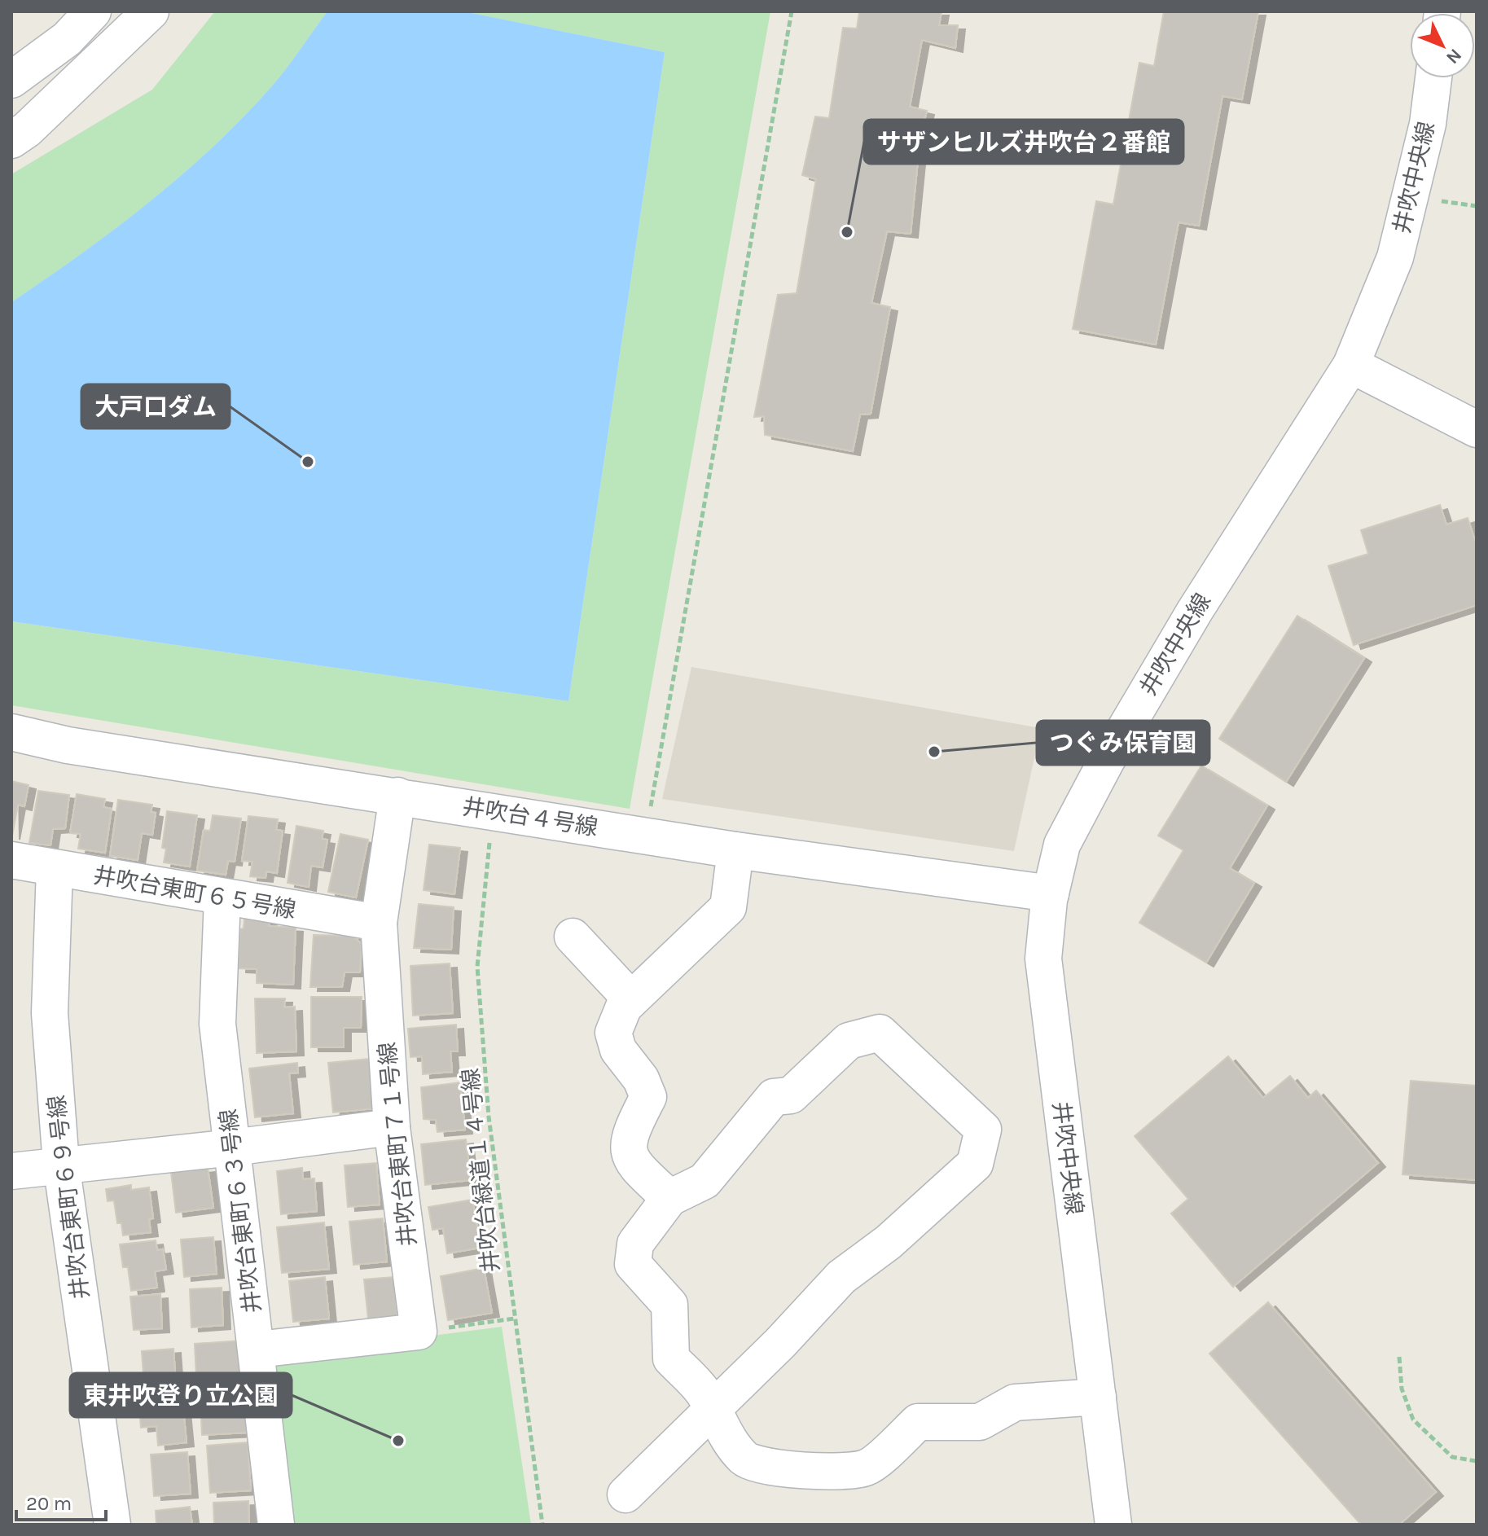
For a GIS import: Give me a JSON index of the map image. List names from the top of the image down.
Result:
{
  "streets": {
    "street": [
      "井吹中央線",
      "井吹台４号線",
      "井吹台東町６５号線",
      "井吹台東町７１号線",
      "井吹台東町６９号線",
      "井吹台東町６３号線"
    ],
    "path": ["井吹台緑道１４号線"]
  },
  "crossings": [
    ["井吹中央線", "井吹台４号線"],
    ["井吹台４号線", "井吹台東町７１号線"],
    ["井吹台４号線", "井吹台緑道１４号線"],
    ["井吹台東町６５号線", "井吹台東町７１号線"],
    ["井吹台東町６５号線", "井吹台東町６９号線"],
    ["井吹台東町６５号線", "井吹台東町６３号線"]
  ],
  "places": [
    "サザンヒルズ井吹台２番館",
    "大戸口ダム",
    "つぐみ保育園",
    "東井吹登り立公園"
  ],
  "scale_bar": "20 m",
  "north": "bottom right"
}
